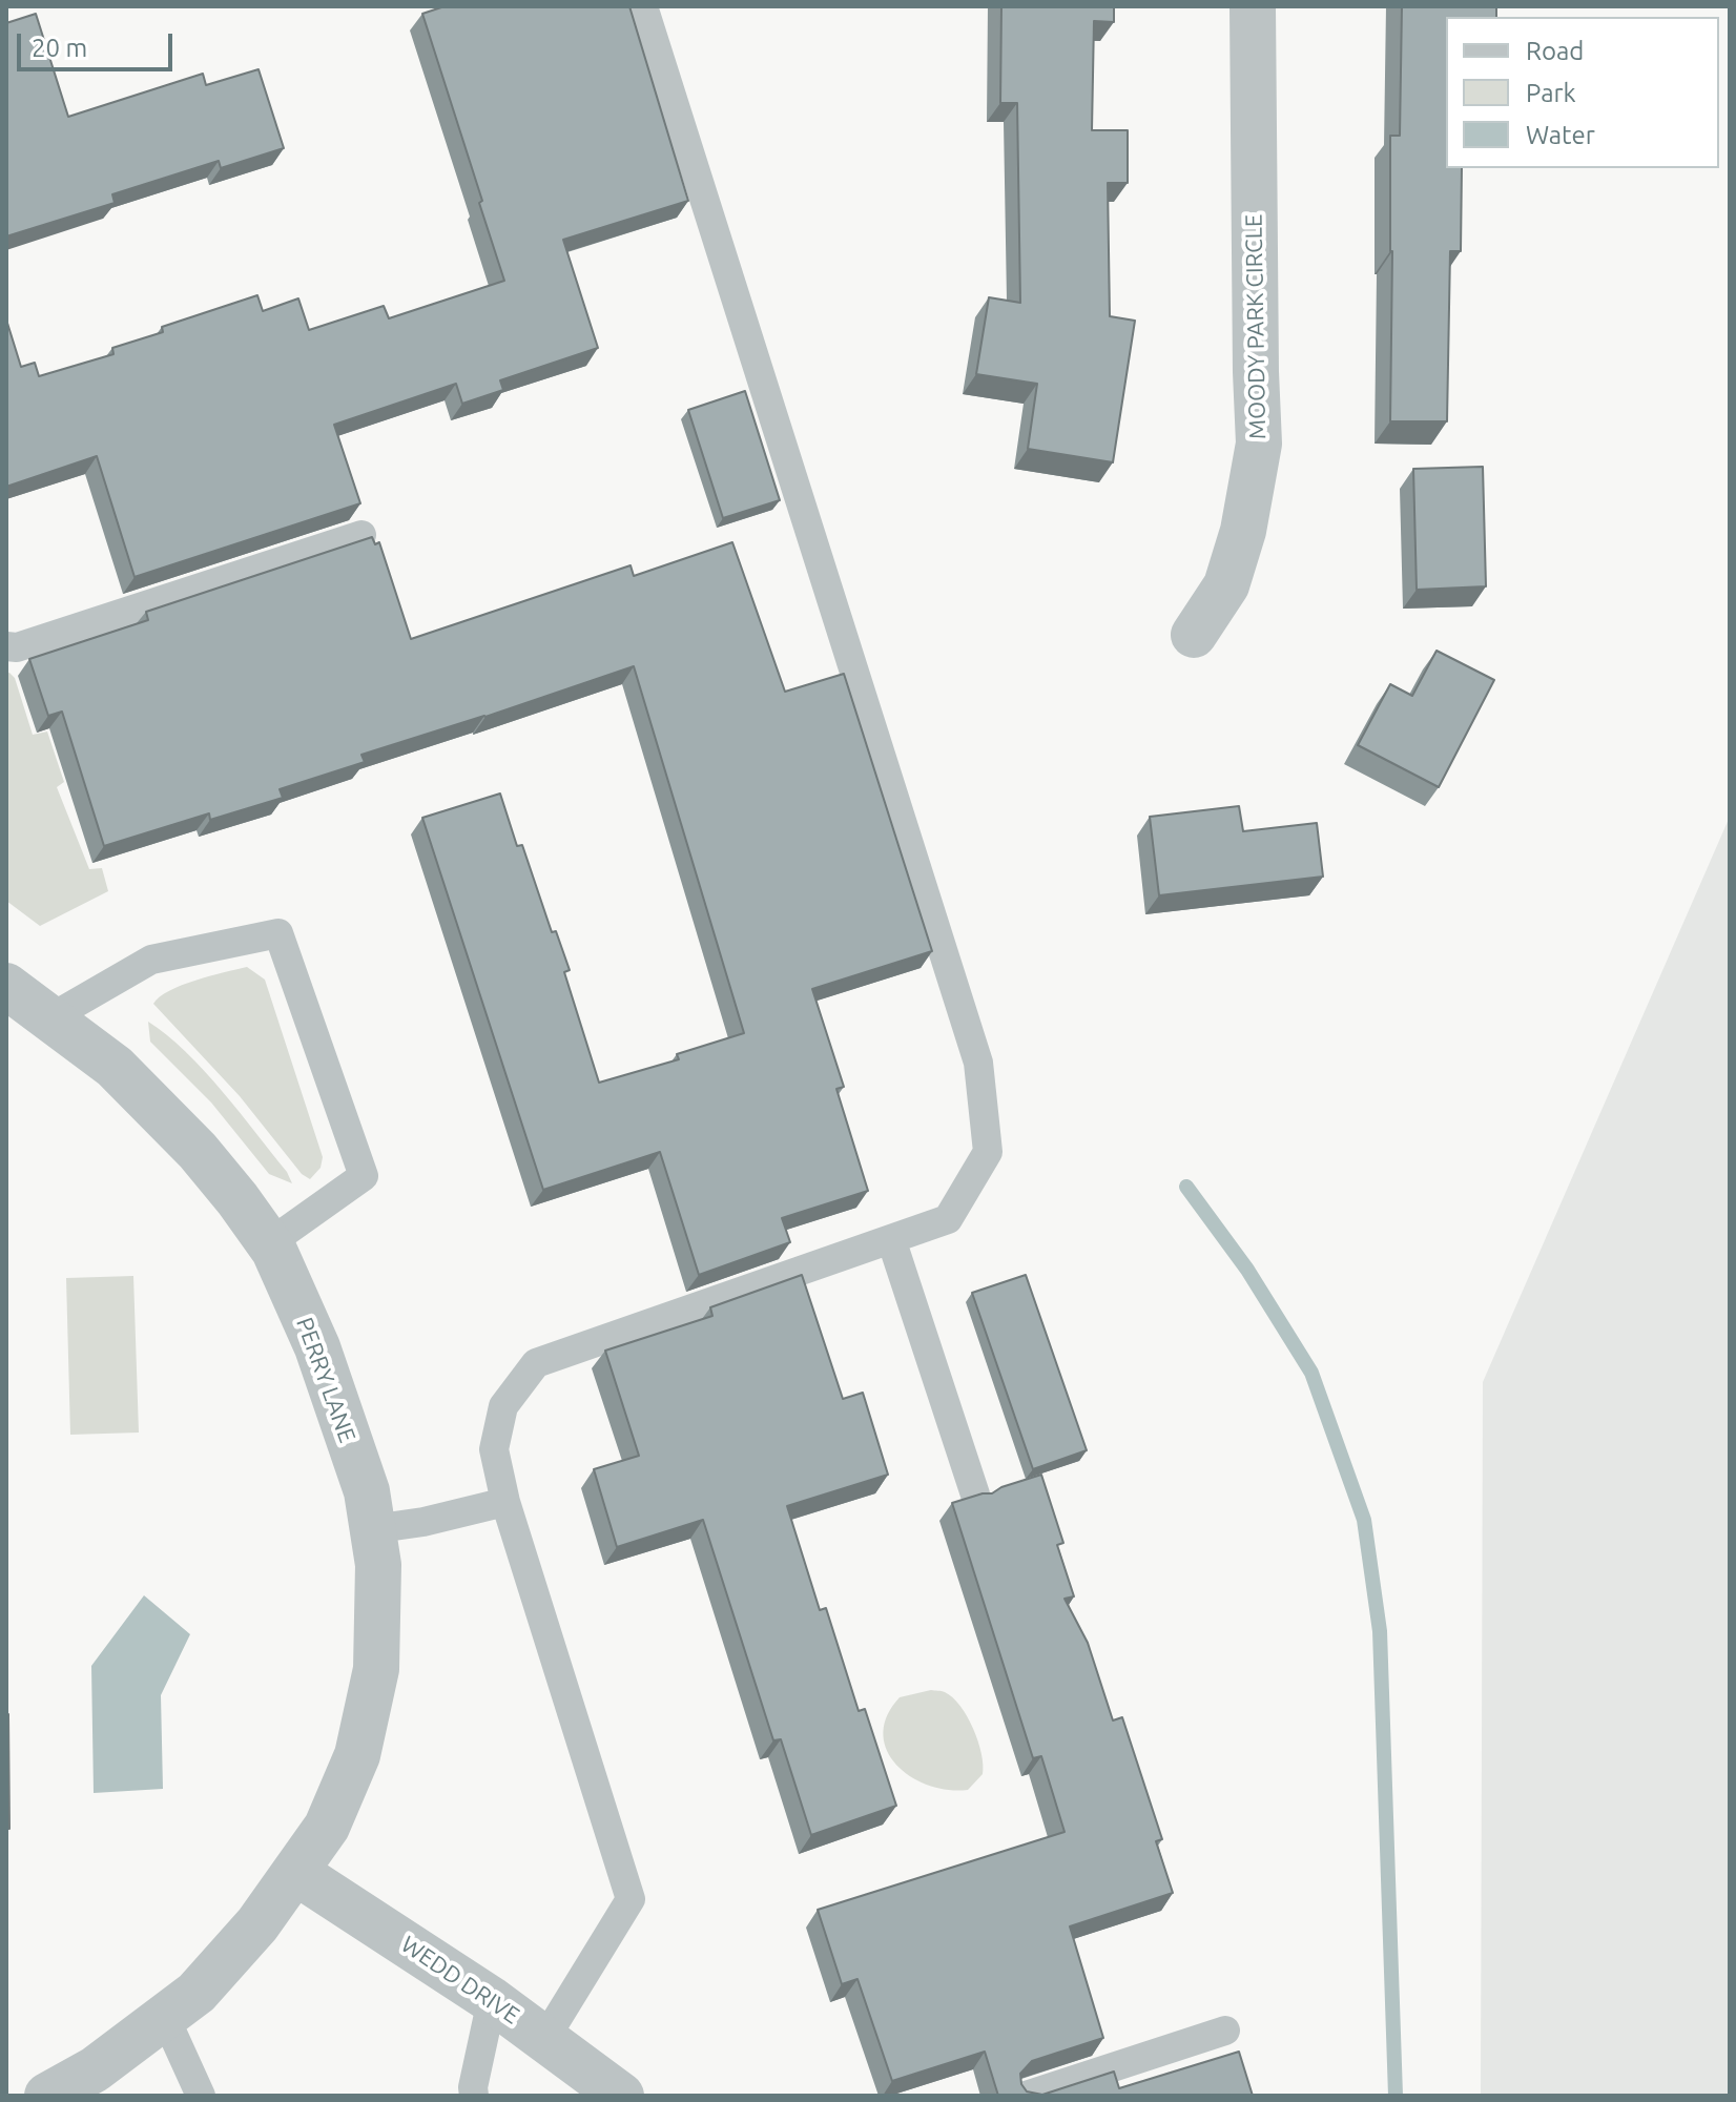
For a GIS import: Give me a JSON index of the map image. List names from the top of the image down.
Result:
{
  "streets": {
    "street": ["MOODY PARK CIRCLE", "PERRY LANE", "WEDD DRIVE"]
  },
  "crossings": [
    ["PERRY LANE", "WEDD DRIVE"]
  ],
  "legend": ["Road", "Park", "Water"],
  "scale_bar": "20 m"
}
